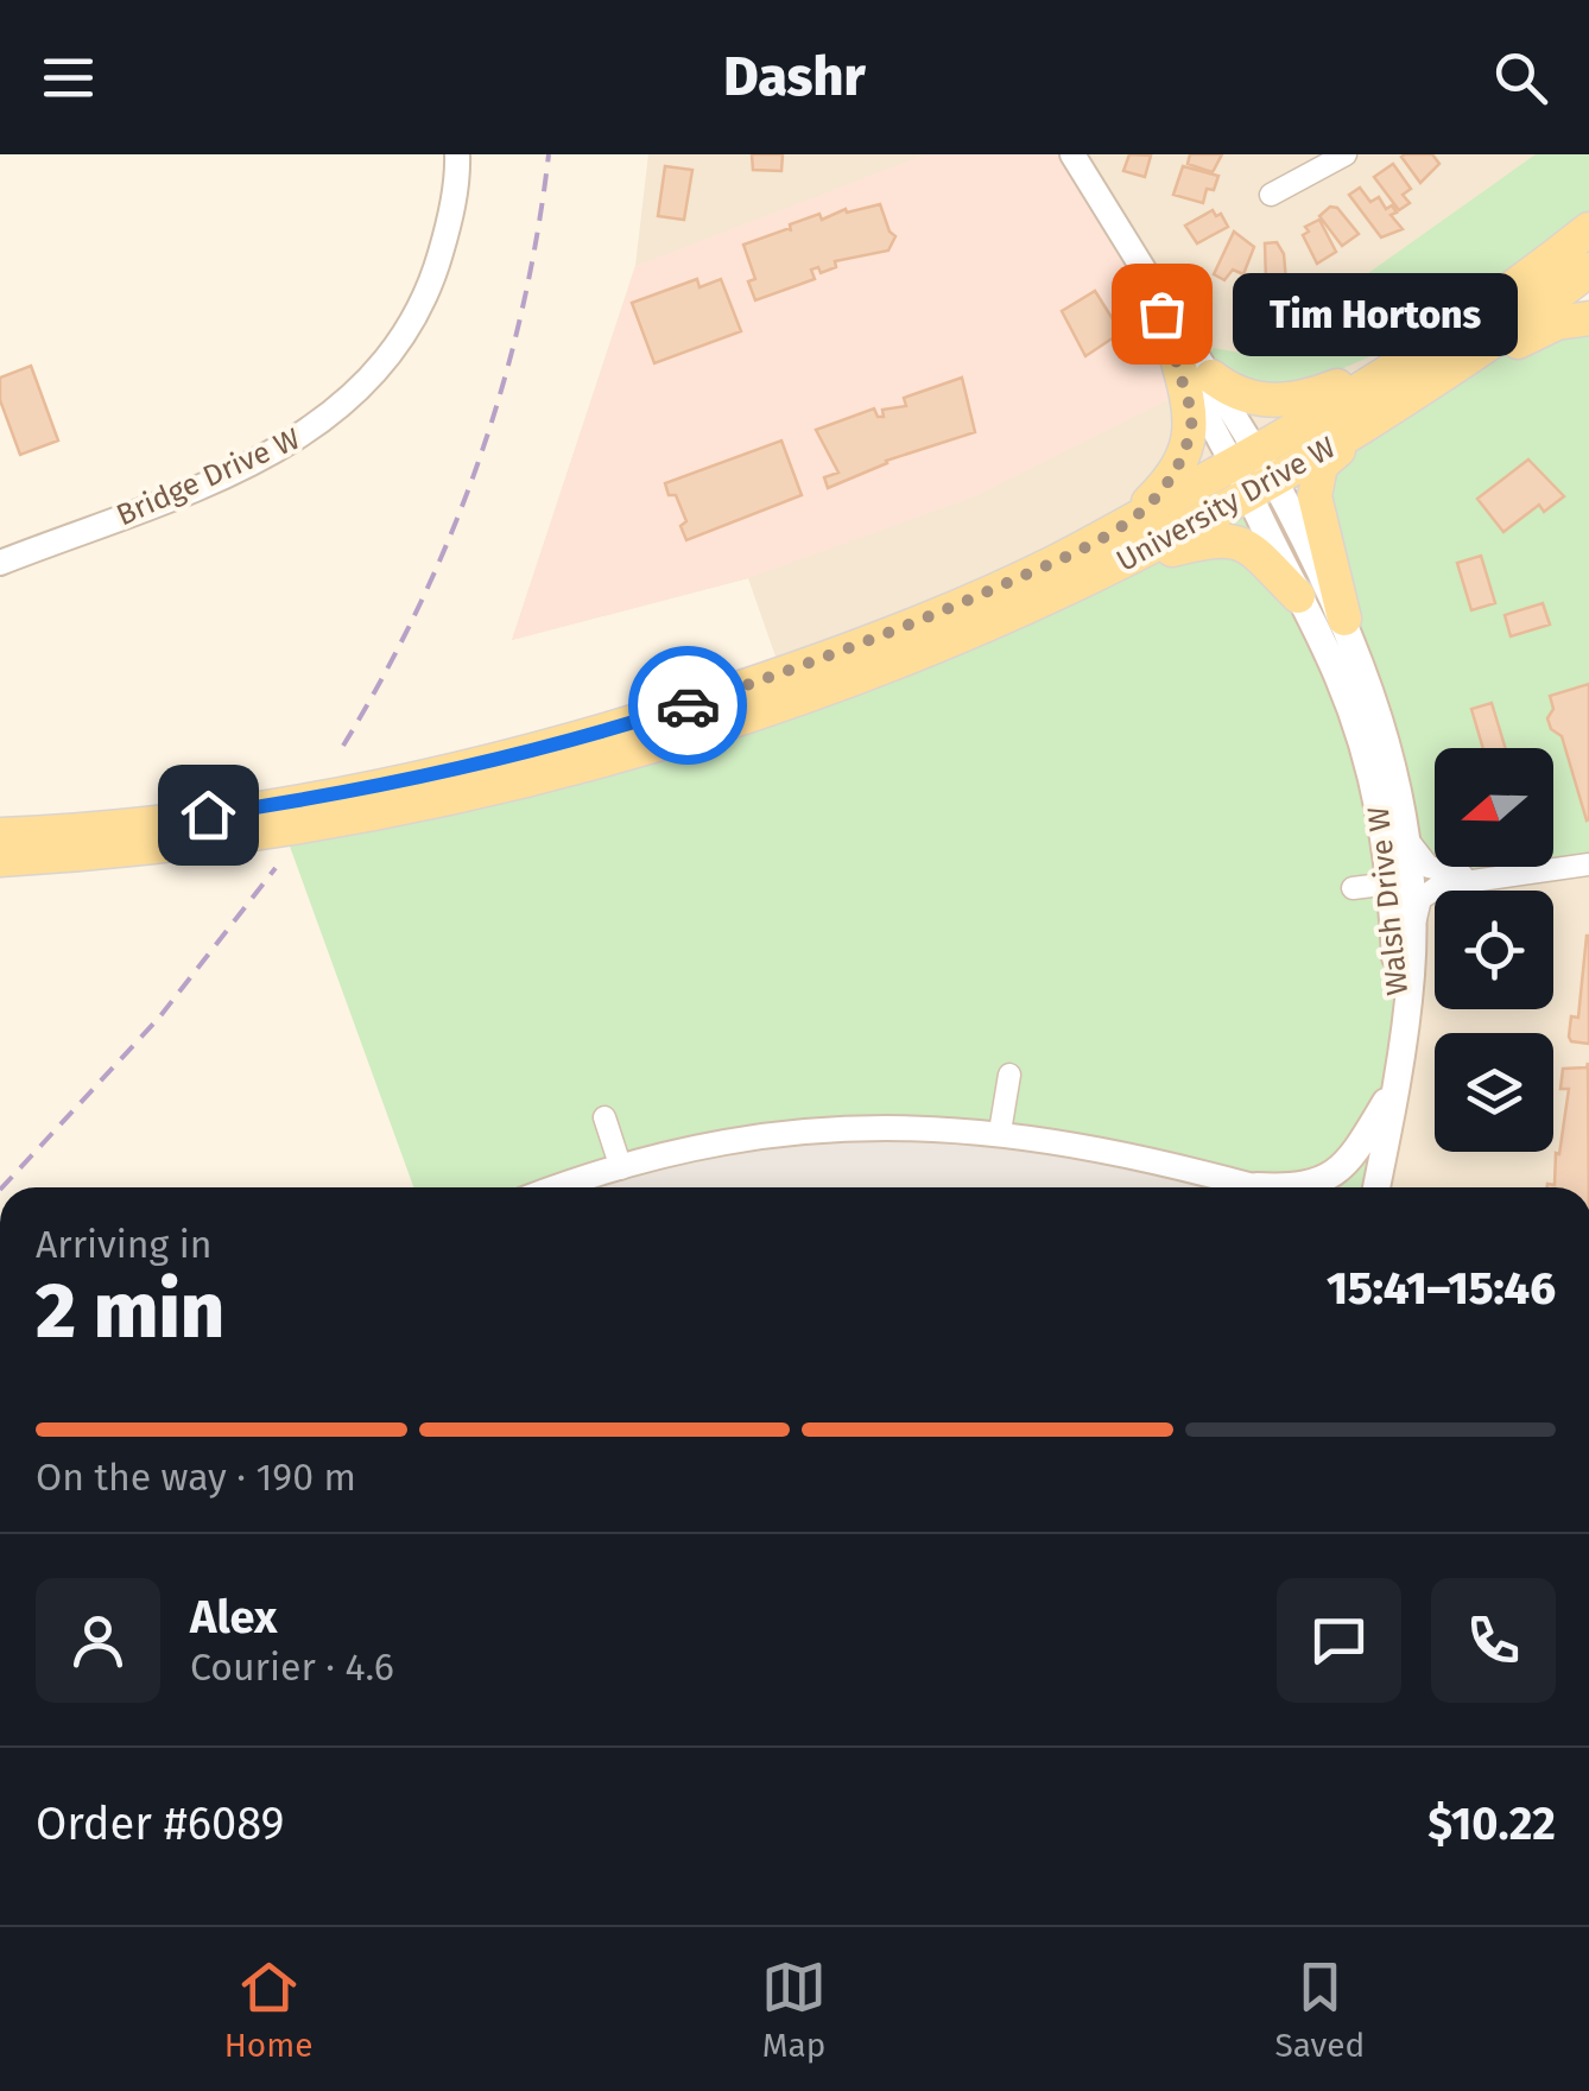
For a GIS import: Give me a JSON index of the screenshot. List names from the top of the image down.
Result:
{
  "streets": {
    "main road": ["University Drive W", "Walsh Drive W"],
    "street": ["Bridge Drive W"]
  },
  "crossings": [
    ["University Drive W", "Walsh Drive W"]
  ],
  "places": ["Tim Hortons"],
  "north": "left",
  "page": {
    "header": "Dashr",
    "bubble": "Tim Hortons",
    "heading": ["2 min", "Arriving in", "15:41–15:46"],
    "panel": [
      "Alex",
      "Courier · 4.6",
      "Order #6089",
      "$10.22"
    ],
    "bar": "On the way · 190 m",
    "tabs": ["Home", "Map", "Saved"]
  }
}
